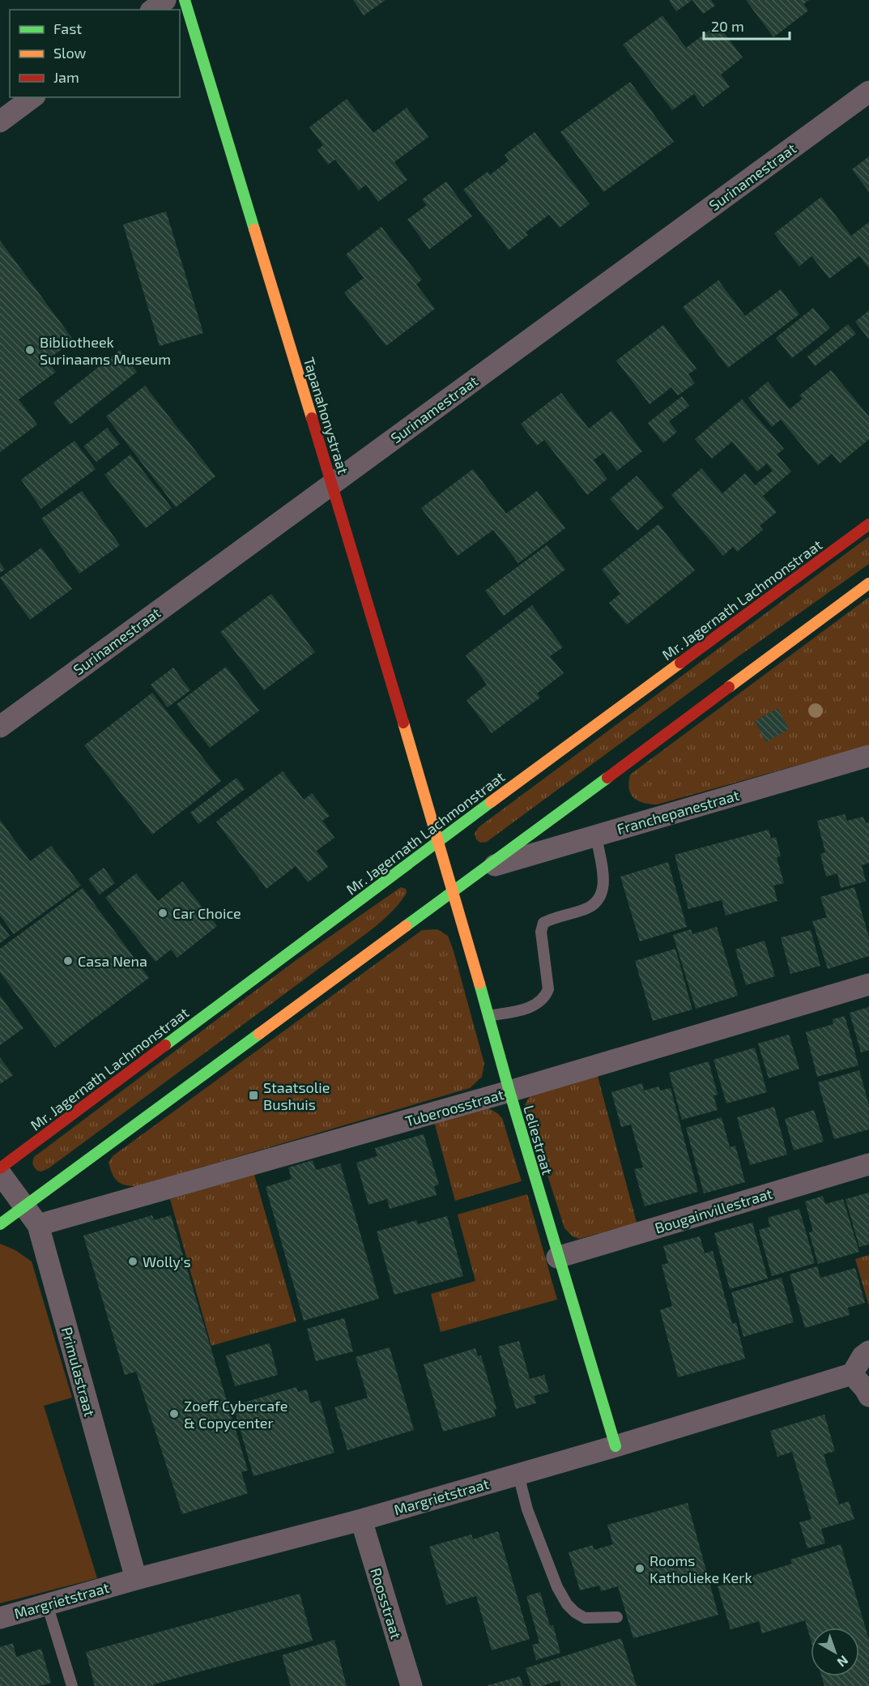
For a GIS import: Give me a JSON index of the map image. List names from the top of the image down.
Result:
{
  "streets": {
    "main road": ["Tapanahonystraat", "Mr. Jagernath Lachmonstraat", "Leliestraat"],
    "street": [
      "Surinamestraat",
      "Franchepanestraat",
      "Tuberoosstraat",
      "Bougainvillestraat",
      "Primulastraat",
      "Margrietstraat",
      "Roosstraat"
    ]
  },
  "crossings": [
    ["Surinamestraat", "Tapanahonystraat"],
    ["Tapanahonystraat", "Mr. Jagernath Lachmonstraat"],
    ["Tapanahonystraat", "Leliestraat"],
    ["Mr. Jagernath Lachmonstraat", "Leliestraat"],
    ["Tuberoosstraat", "Leliestraat"],
    ["Tuberoosstraat", "Primulastraat"],
    ["Leliestraat", "Bougainvillestraat"],
    ["Leliestraat", "Margrietstraat"],
    ["Primulastraat", "Margrietstraat"],
    ["Margrietstraat", "Roosstraat"]
  ],
  "places": {
    "other": [
      "Bibliotheek Surinaams Museum",
      "Car Choice",
      "Casa Nena",
      "Wolly's",
      "Zoeff Cybercafe & Copycenter",
      "Rooms Katholieke Kerk"
    ],
    "transit": ["Staatsolie Bushuis"]
  },
  "legend": ["Fast", "Slow", "Jam"],
  "scale_bar": "20 m",
  "north": "bottom right"
}
